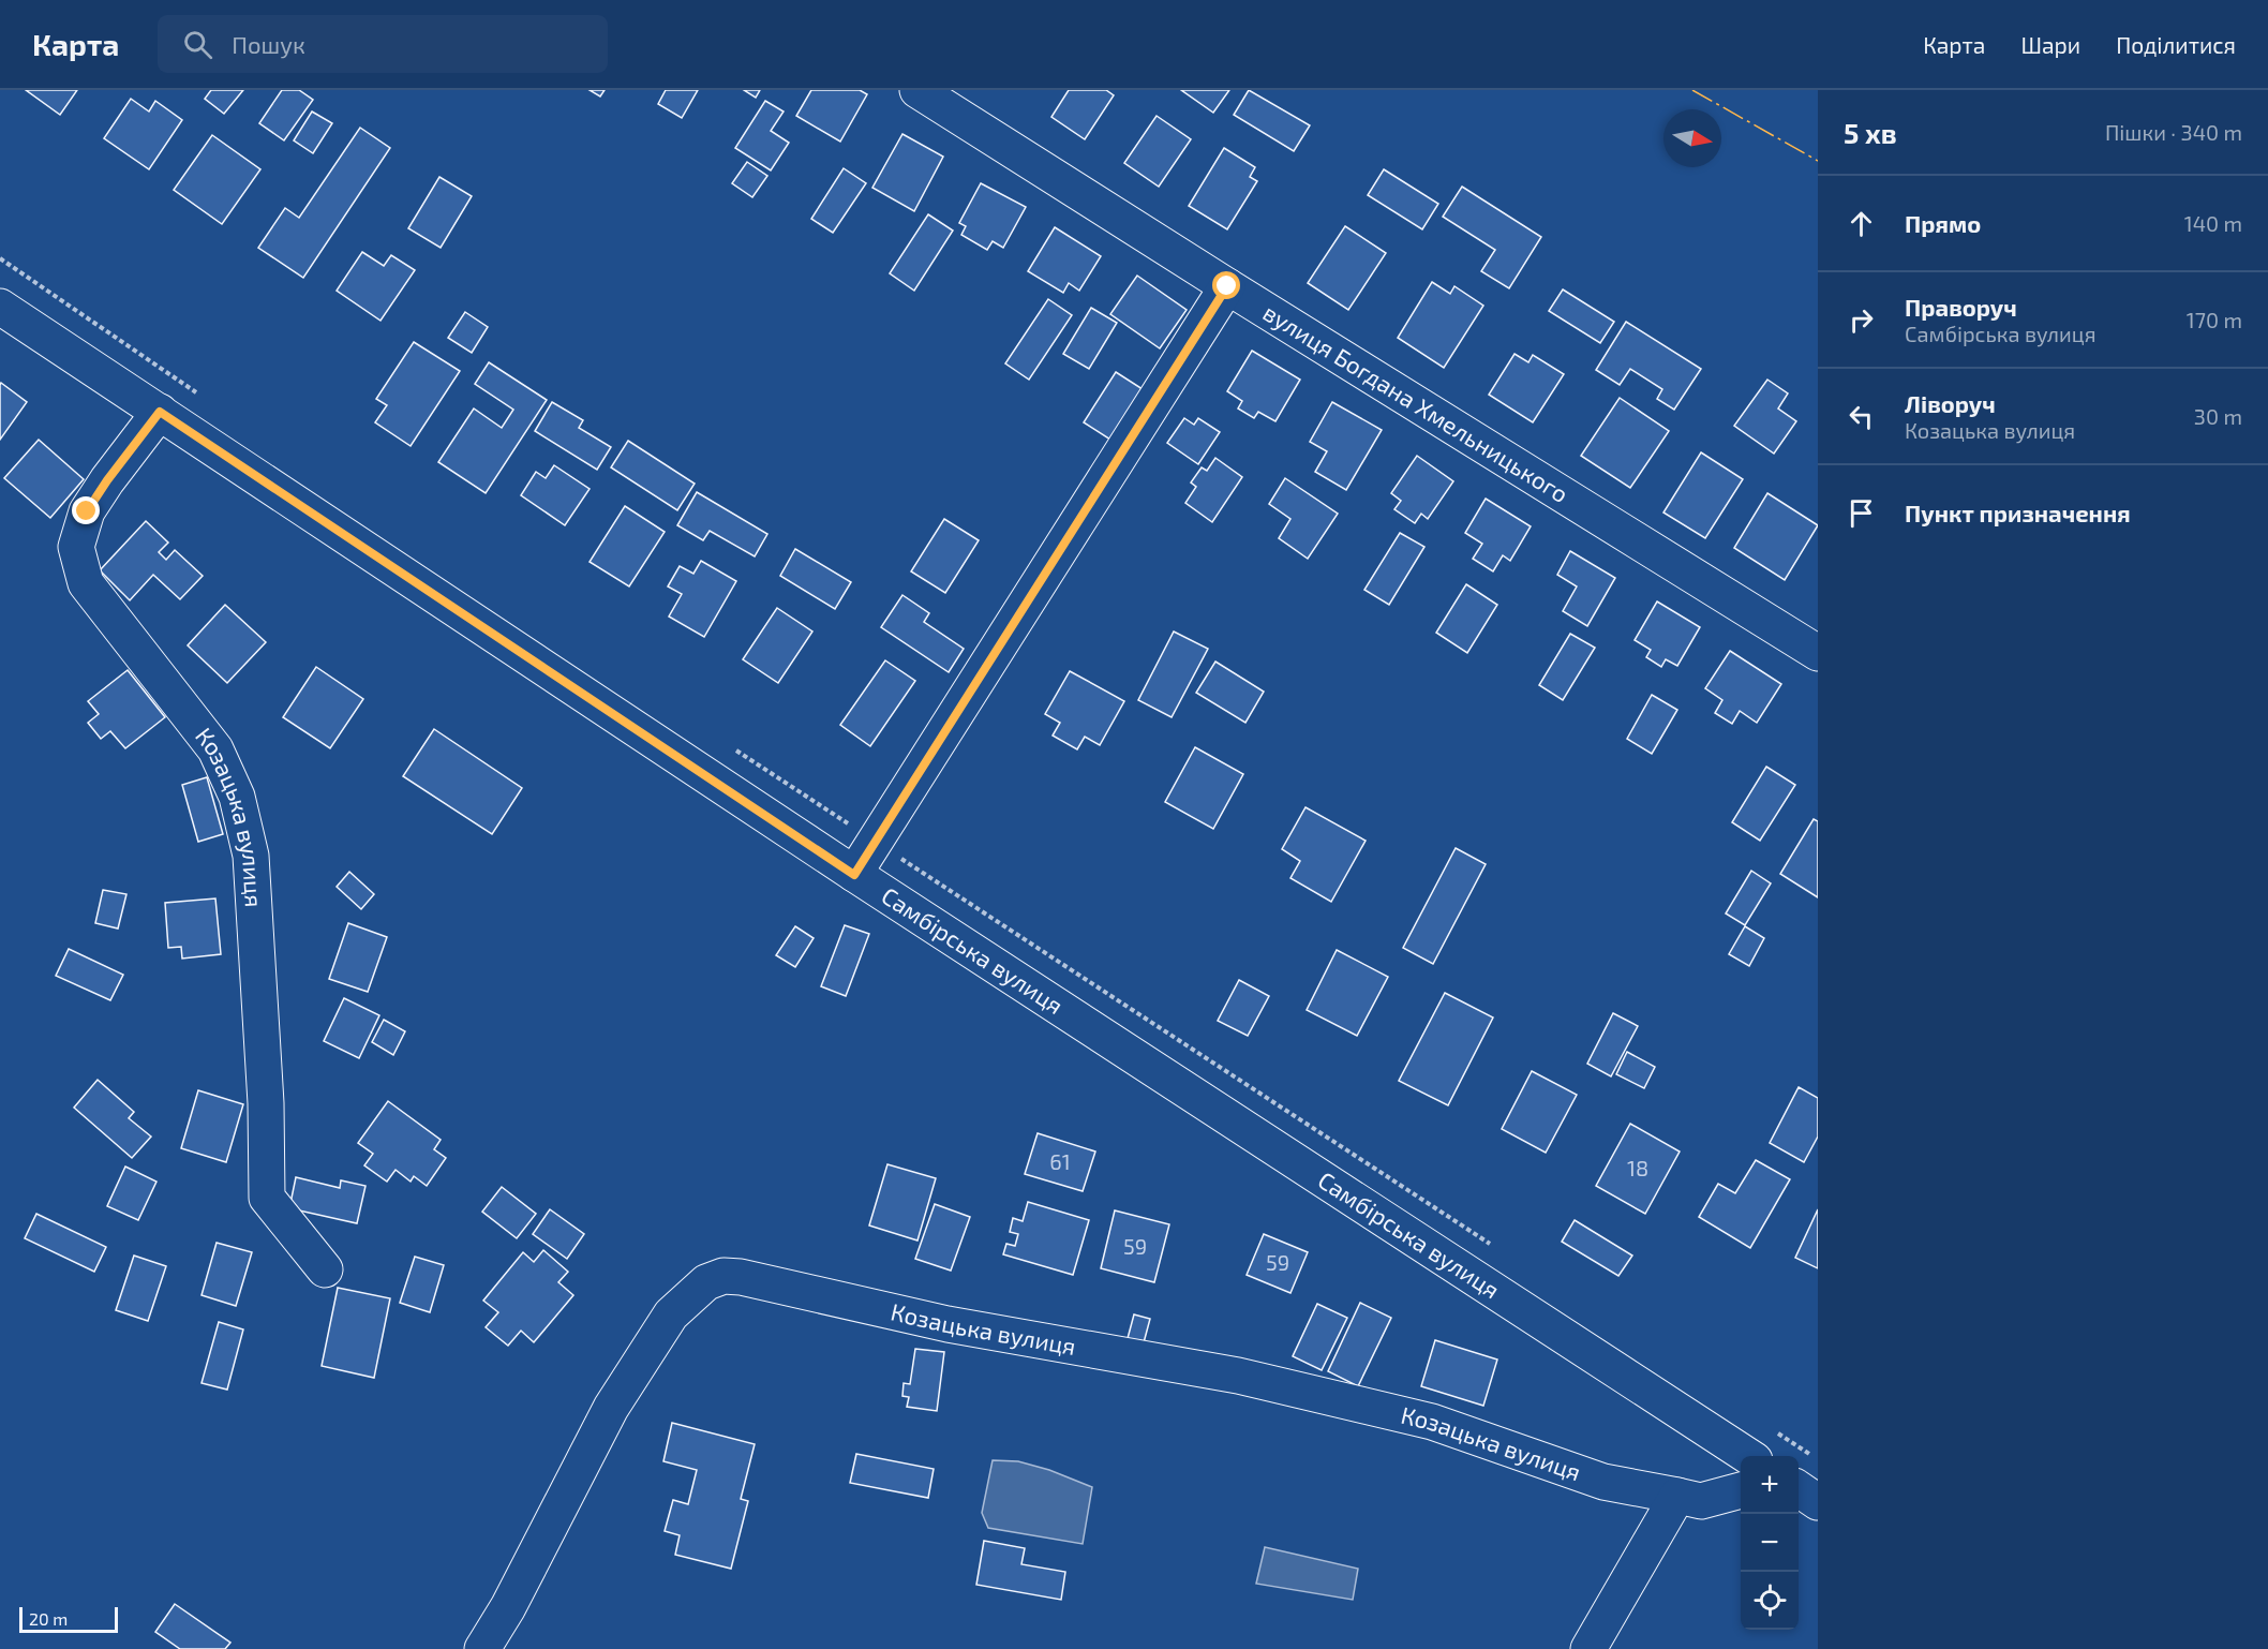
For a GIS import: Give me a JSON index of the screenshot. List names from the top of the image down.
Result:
{
  "streets": {
    "street": ["вулиця Богдана Хмельницького", "Козацька вулиця", "Самбірська вулиця"]
  },
  "crossings": [
    ["Козацька вулиця", "Самбірська вулиця"]
  ],
  "house_numbers": [
    "61",
    "18",
    "59",
    "59"
  ],
  "scale_bar": "20 m",
  "north": "right",
  "page": {
    "header": "Карта",
    "search": "Пошук",
    "nav": ["Карта", "Шари", "Поділитися"],
    "heading": ["5 хв", "Пішки · 340 m"],
    "list": [
      ["Прямо", "140 m"],
      ["Праворуч", "Самбірська вулиця", "170 m"],
      ["Ліворуч", "Козацька вулиця", "30 m"],
      "Пункт призначення"
    ],
    "map_buttons": ["+", "−"],
    "scale": "20 m"
  }
}
